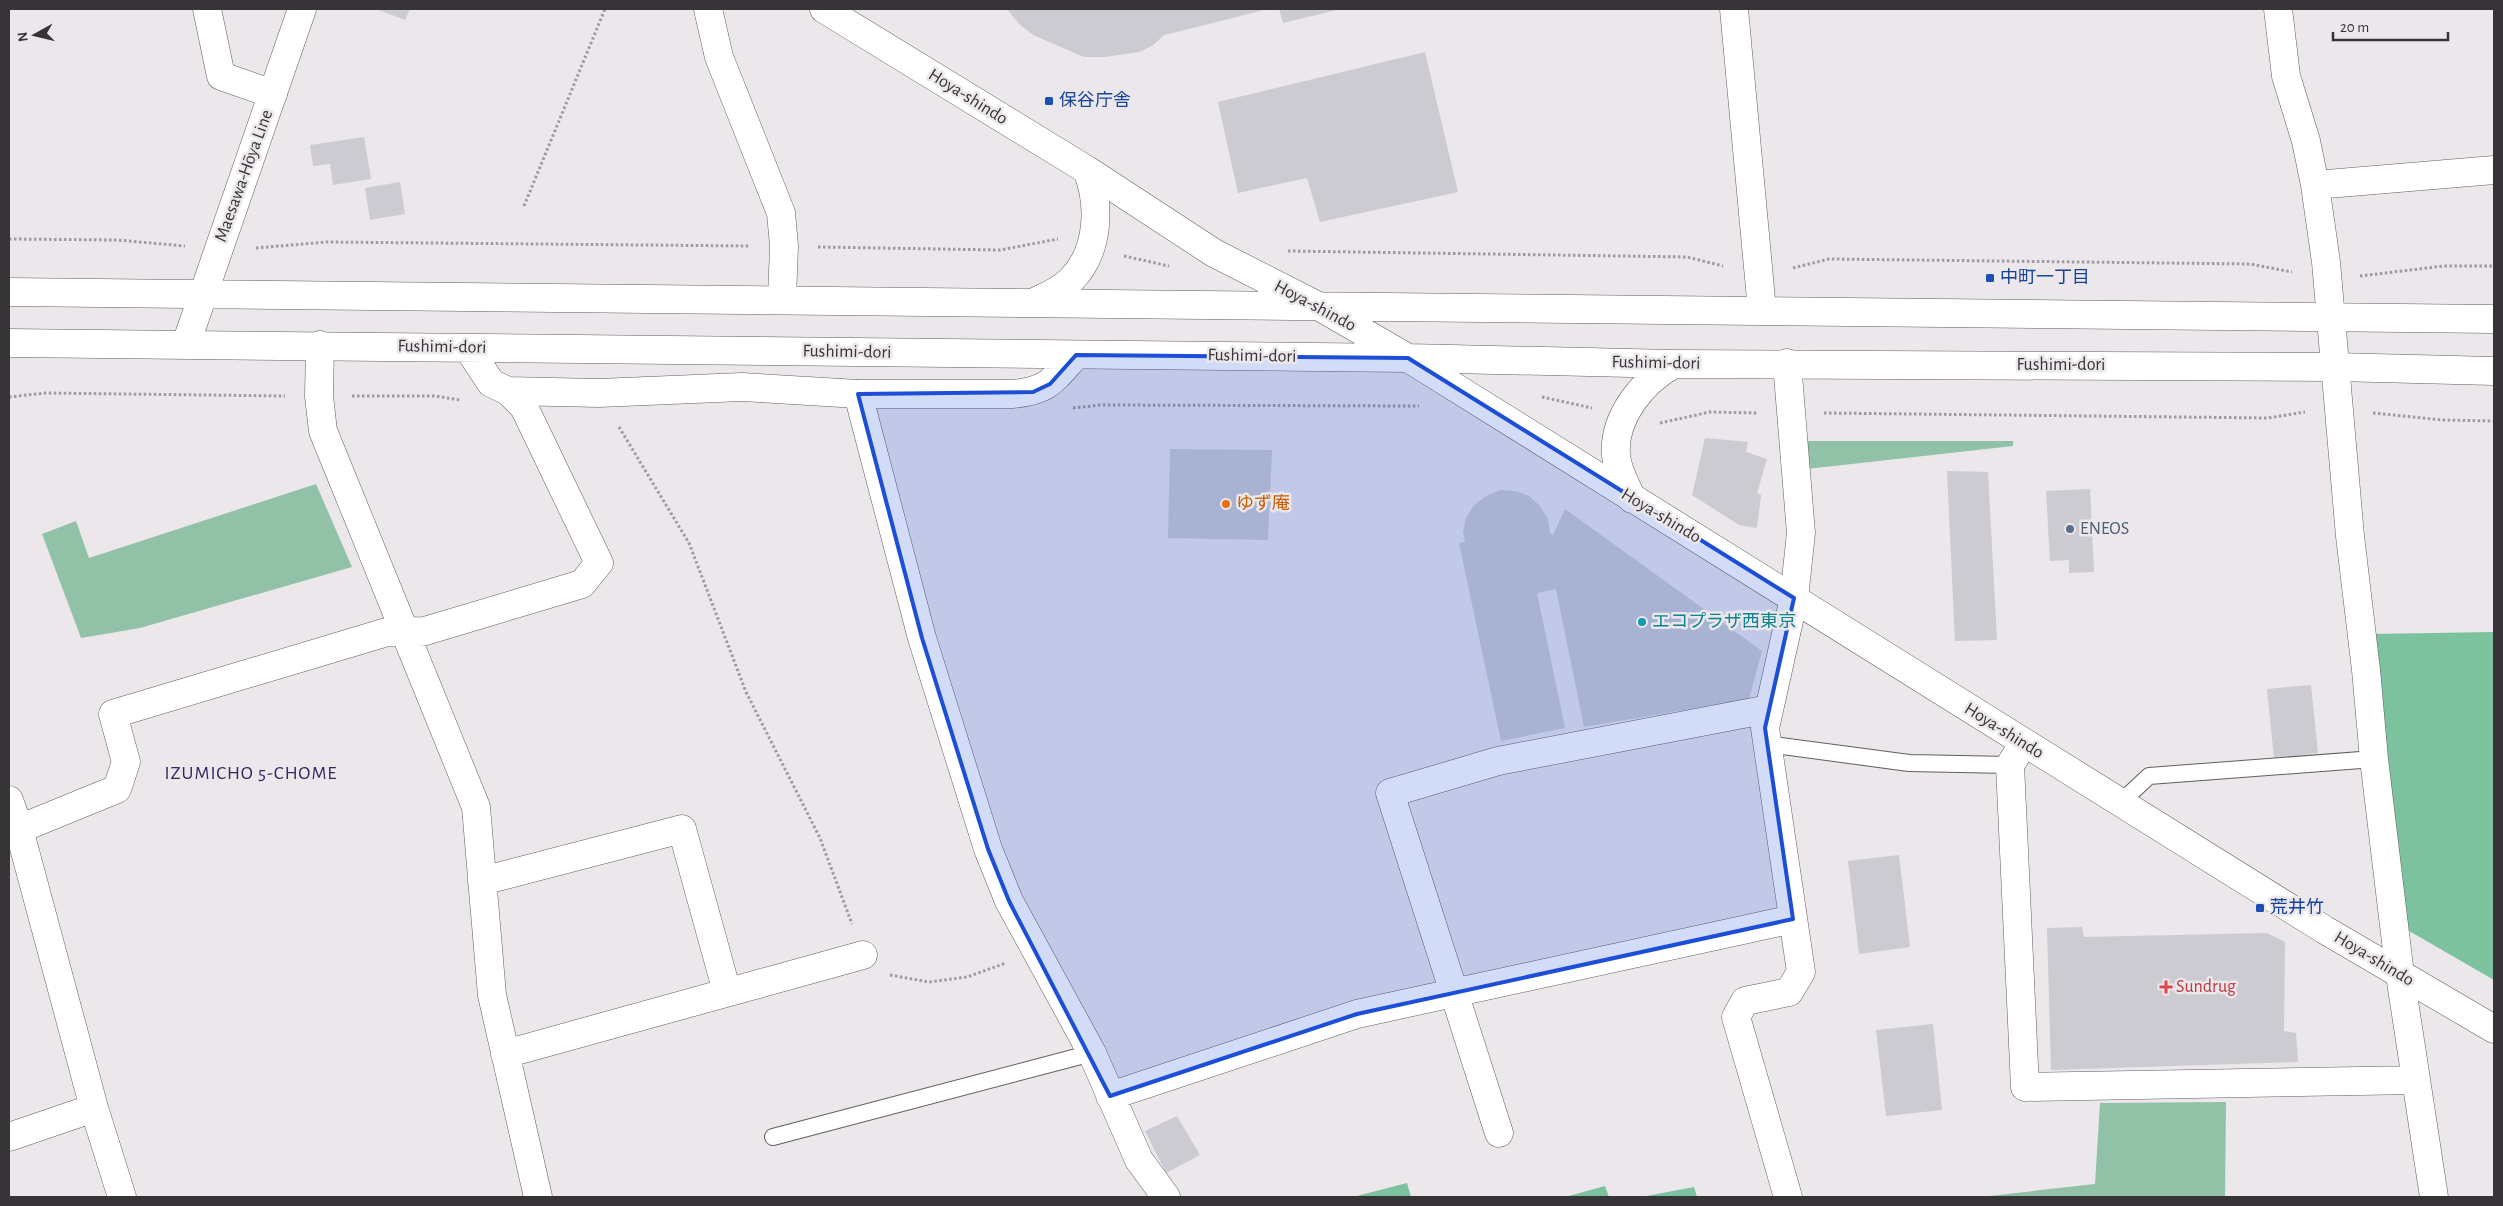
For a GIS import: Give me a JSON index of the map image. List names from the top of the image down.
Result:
{
  "streets": {
    "street": ["Hoya-shindo", "Maesawa-Hōya Line", "Fushimi-dori"]
  },
  "crossings": [
    ["Hoya-shindo", "Fushimi-dori"],
    ["Maesawa-Hōya Line", "Fushimi-dori"]
  ],
  "districts": ["IZUMICHO 5-CHOME"],
  "places": {
    "transit": ["保谷庁舎", "中町一丁目", "荒井竹"],
    "other": ["ゆず庵", "ENEOS", "エコプラザ西東京"],
    "health": ["Sundrug"]
  },
  "scale_bar": "20 m",
  "north": "left"
}
